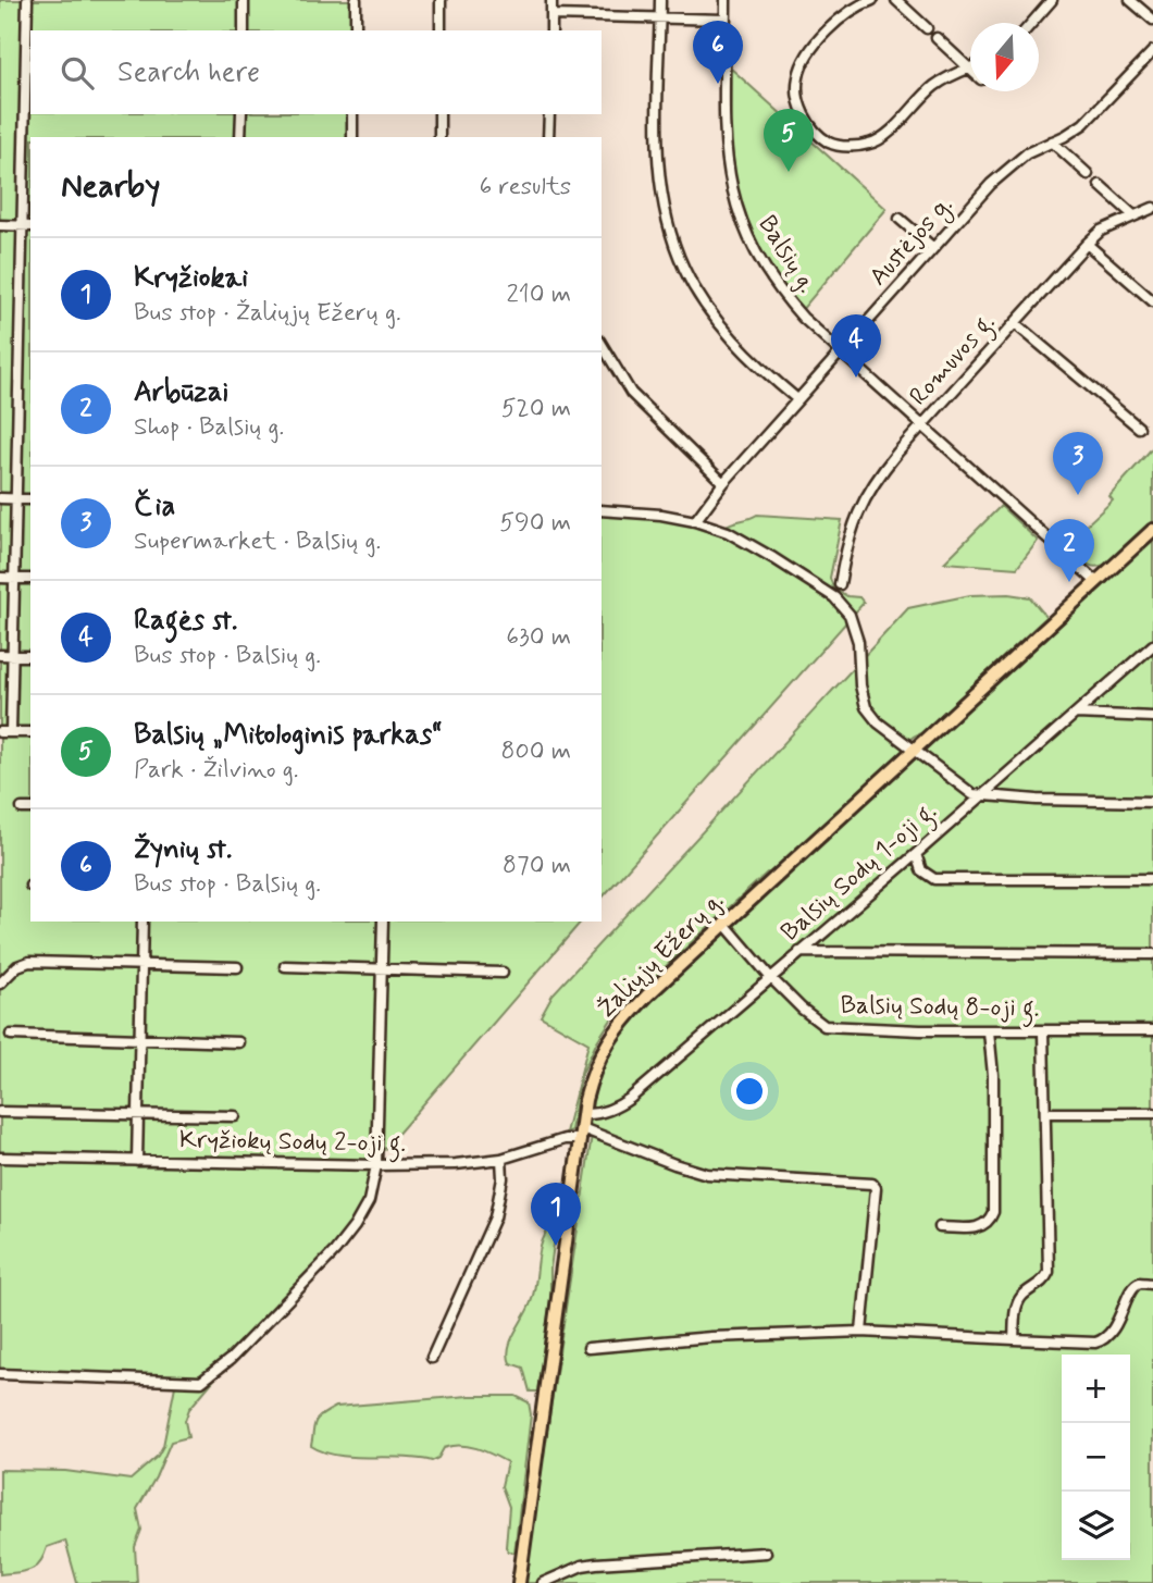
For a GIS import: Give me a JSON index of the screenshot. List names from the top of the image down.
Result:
{
  "streets": {
    "main road": ["Žaliųjų Ežerų g."],
    "street": [
      "Austėjos g.",
      "Balsių g.",
      "Romuvos g.",
      "Balsių Sodų 1-oji g.",
      "Balsių Sodų 8-oji g.",
      "Kryžiokų Sodų 2-oji g."
    ]
  },
  "crossings": [
    ["Austėjos g.", "Balsių g."],
    ["Balsių g.", "Romuvos g."],
    ["Balsių g.", "Žaliųjų Ežerų g."],
    ["Balsių Sodų 1-oji g.", "Žaliųjų Ežerų g."],
    ["Balsių Sodų 1-oji g.", "Balsių Sodų 8-oji g."],
    ["Žaliųjų Ežerų g.", "Balsių Sodų 8-oji g."],
    ["Žaliųjų Ežerų g.", "Kryžiokų Sodų 2-oji g."]
  ],
  "north": "bottom",
  "page": {
    "pins": [
      "6",
      "5",
      "4",
      "3",
      "2",
      "1"
    ],
    "search": "Search here",
    "heading": ["Nearby", "6 results"],
    "list": [
      {
        "mark": "1",
        "name": "Kryžiokai",
        "note": "Bus stop · Žaliųjų Ežerų g.",
        "value": "210 m"
      },
      {
        "mark": "2",
        "name": "Arbūzai",
        "note": "Shop · Balsių g.",
        "value": "520 m"
      },
      {
        "mark": "3",
        "name": "Čia",
        "note": "Supermarket · Balsių g.",
        "value": "590 m"
      },
      {
        "mark": "4",
        "name": "Ragės st.",
        "note": "Bus stop · Balsių g.",
        "value": "630 m"
      },
      {
        "mark": "5",
        "name": "Balsių „Mitologinis parkas“",
        "note": "Park · Žilvino g.",
        "value": "800 m"
      },
      {
        "mark": "6",
        "name": "Žynių st.",
        "note": "Bus stop · Balsių g.",
        "value": "870 m"
      }
    ],
    "map_buttons": ["+", "−"]
  }
}
